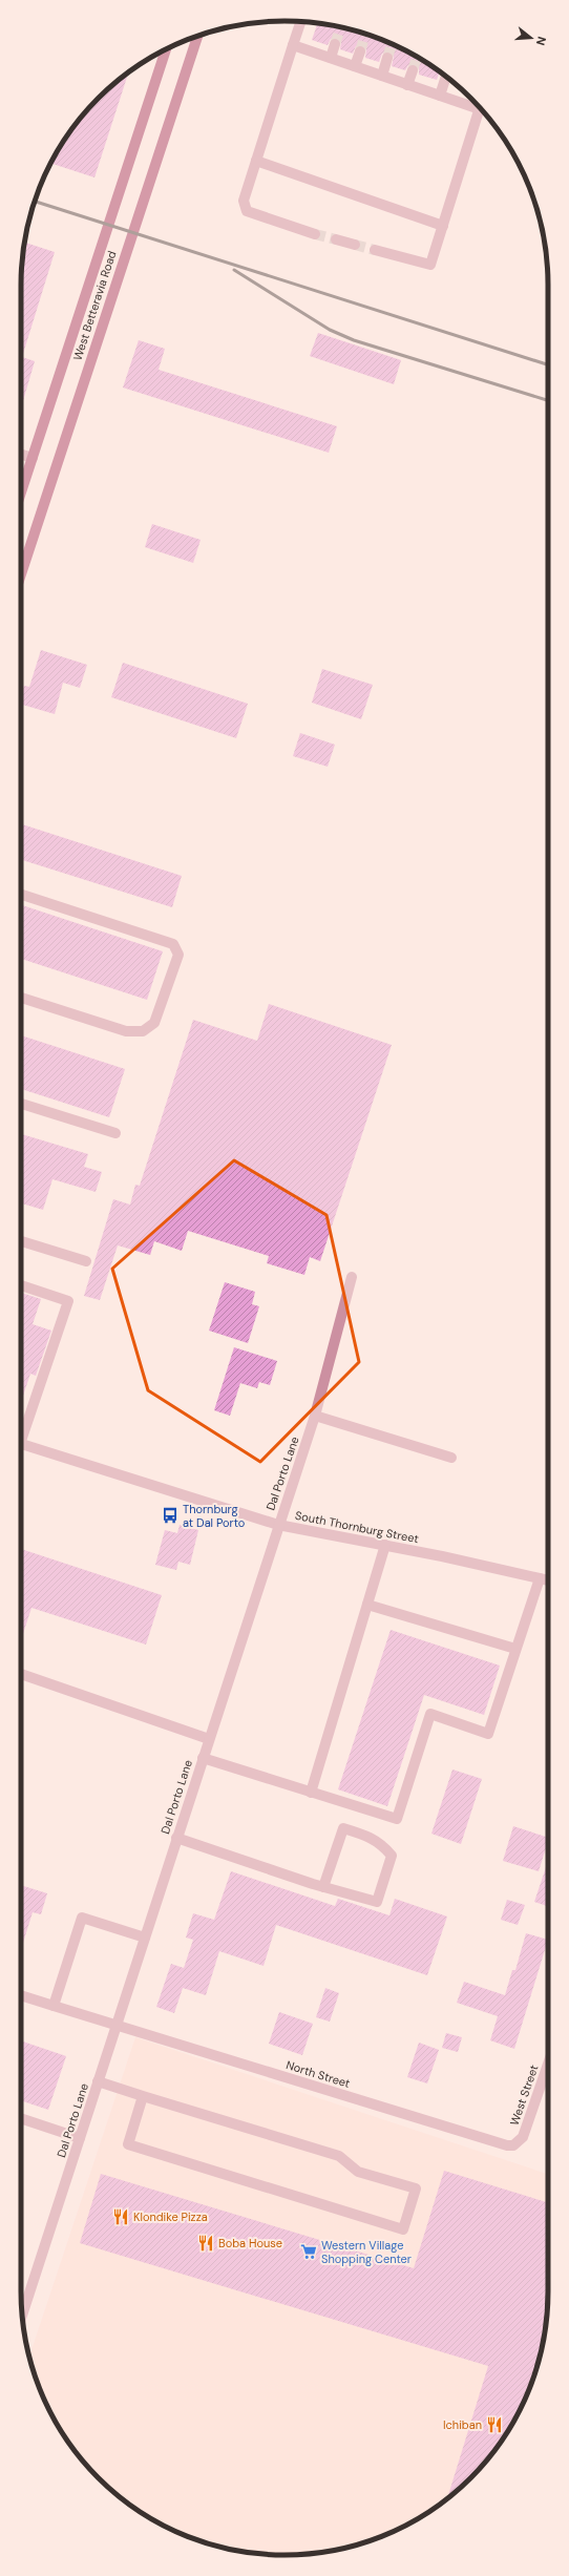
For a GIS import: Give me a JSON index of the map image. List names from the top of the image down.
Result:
{
  "streets": {
    "main road": ["West Betteravia Road"],
    "street": [
      "Dal Porto Lane",
      "South Thornburg Street",
      "North Street",
      "West Street"
    ]
  },
  "crossings": [
    ["Dal Porto Lane", "South Thornburg Street"],
    ["Dal Porto Lane", "North Street"],
    ["North Street", "West Street"]
  ],
  "places": {
    "bus stop": ["Thornburg at Dal Porto"],
    "restaurant": ["Klondike Pizza", "Boba House", "Ichiban"],
    "supermarket": ["Western Village Shopping Center"]
  },
  "north": "right"
}
